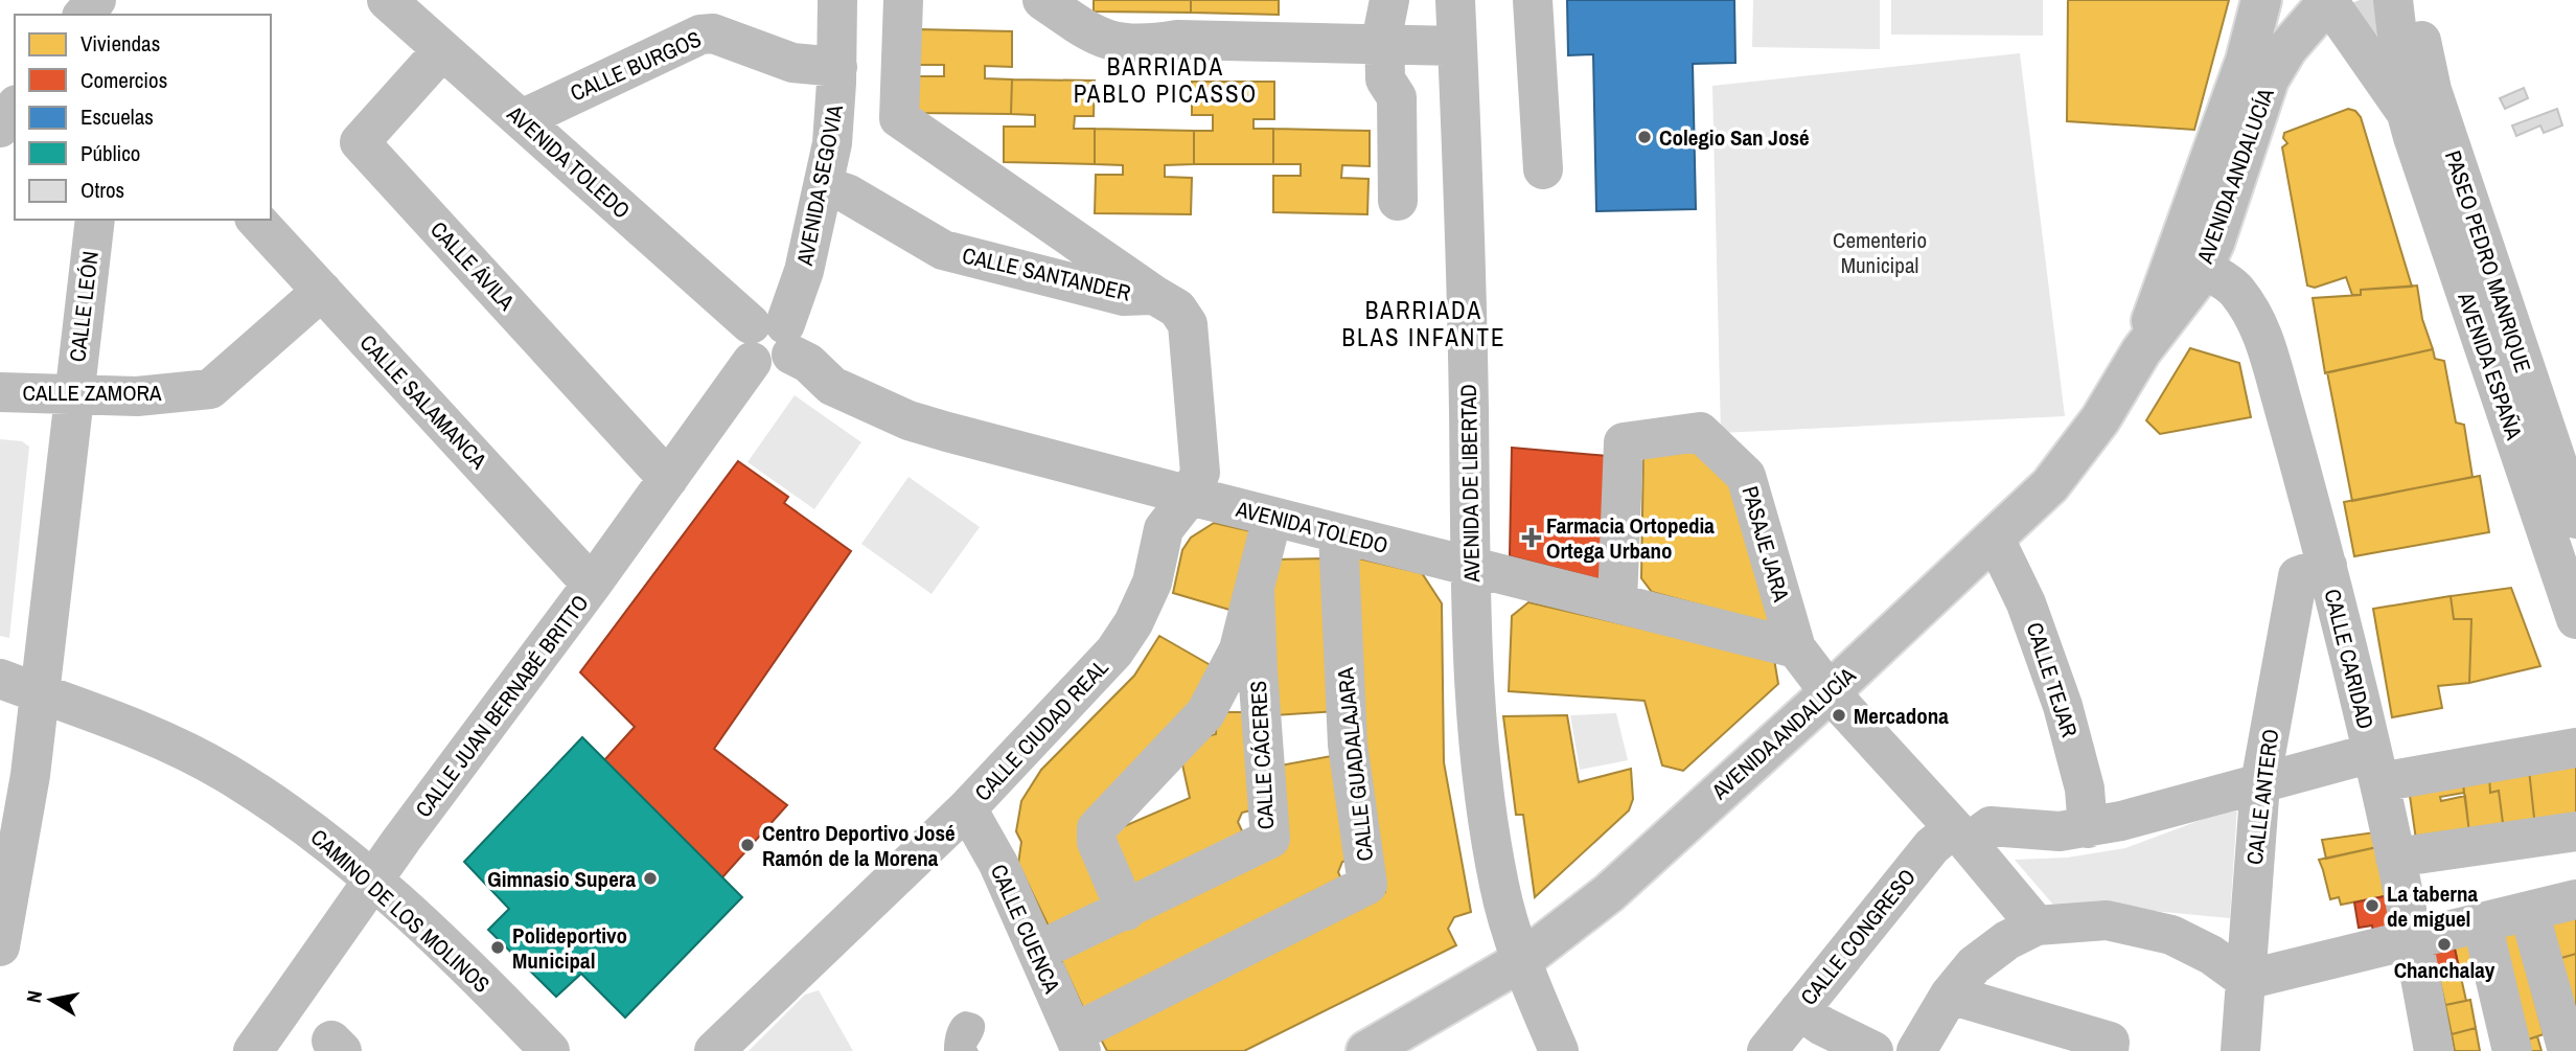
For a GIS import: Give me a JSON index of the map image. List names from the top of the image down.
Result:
{
  "streets": {
    "street": [
      "CALLE BURGOS",
      "AVENIDA TOLEDO",
      "AVENIDA ANDALUCÍA",
      "AVENIDA SEGOVIA",
      "PASEO PEDRO MANRIQUE",
      "CALLE ÁVILA",
      "CALLE SANTANDER",
      "CALLE LEÓN",
      "AVENIDA ESPAÑA",
      "CALLE ZAMORA",
      "CALLE SALAMANCA",
      "AVENIDA DE LIBERTAD",
      "PASAJE JARA",
      "CALLE CARIDAD",
      "CALLE TEJAR",
      "CALLE JUAN BERNABÉ BRITTO",
      "CALLE CIUDAD REAL",
      "CALLE CÁCERES",
      "CALLE GUADALAJARA",
      "CALLE ANTERO",
      "CAMINO DE LOS MOLINOS",
      "CALLE CUENCA",
      "CALLE CONGRESO"
    ]
  },
  "crossings": [
    ["CALLE BURGOS", "AVENIDA TOLEDO"],
    ["CALLE BURGOS", "AVENIDA SEGOVIA"],
    ["AVENIDA TOLEDO", "AVENIDA SEGOVIA"],
    ["AVENIDA TOLEDO", "CALLE ÁVILA"],
    ["AVENIDA TOLEDO", "CALLE SANTANDER"],
    ["AVENIDA TOLEDO", "AVENIDA DE LIBERTAD"],
    ["AVENIDA TOLEDO", "PASAJE JARA"],
    ["AVENIDA TOLEDO", "CALLE JUAN BERNABÉ BRITTO"],
    ["AVENIDA TOLEDO", "CALLE CIUDAD REAL"],
    ["AVENIDA TOLEDO", "CALLE GUADALAJARA"],
    ["AVENIDA ANDALUCÍA", "AVENIDA ESPAÑA"],
    ["AVENIDA ANDALUCÍA", "AVENIDA DE LIBERTAD"],
    ["AVENIDA ANDALUCÍA", "CALLE CARIDAD"],
    ["AVENIDA ANDALUCÍA", "CALLE TEJAR"],
    ["AVENIDA SEGOVIA", "CALLE SANTANDER"],
    ["AVENIDA SEGOVIA", "CALLE JUAN BERNABÉ BRITTO"],
    ["CALLE ÁVILA", "CALLE JUAN BERNABÉ BRITTO"],
    ["CALLE SANTANDER", "CALLE CIUDAD REAL"],
    ["CALLE LEÓN", "CALLE ZAMORA"],
    ["CALLE LEÓN", "CAMINO DE LOS MOLINOS"],
    ["CALLE ZAMORA", "CALLE SALAMANCA"],
    ["CALLE SALAMANCA", "CALLE JUAN BERNABÉ BRITTO"],
    ["CALLE CARIDAD", "CALLE ANTERO"],
    ["CALLE CARIDAD", "CALLE CONGRESO"],
    ["CALLE TEJAR", "CALLE CONGRESO"],
    ["CALLE JUAN BERNABÉ BRITTO", "CAMINO DE LOS MOLINOS"],
    ["CALLE CIUDAD REAL", "CALLE CUENCA"],
    ["CALLE CÁCERES", "CALLE CUENCA"],
    ["CALLE GUADALAJARA", "CALLE CUENCA"],
    ["CALLE ANTERO", "CALLE CONGRESO"]
  ],
  "districts": ["BARRIADA PABLO PICASSO", "BARRIADA BLAS INFANTE"],
  "parks": ["Cementerio Municipal"],
  "places": {
    "other": [
      "Colegio San José",
      "Mercadona",
      "Centro Deportivo José Ramón de la Morena",
      "Gimnasio Supera",
      "La taberna de miguel",
      "Chanchalay",
      "Polideportivo Municipal"
    ],
    "health": ["Farmacia Ortopedia Ortega Urbano"]
  },
  "legend": [
    "Viviendas",
    "Comercios",
    "Escuelas",
    "Público",
    "Otros"
  ],
  "north": "left"
}
